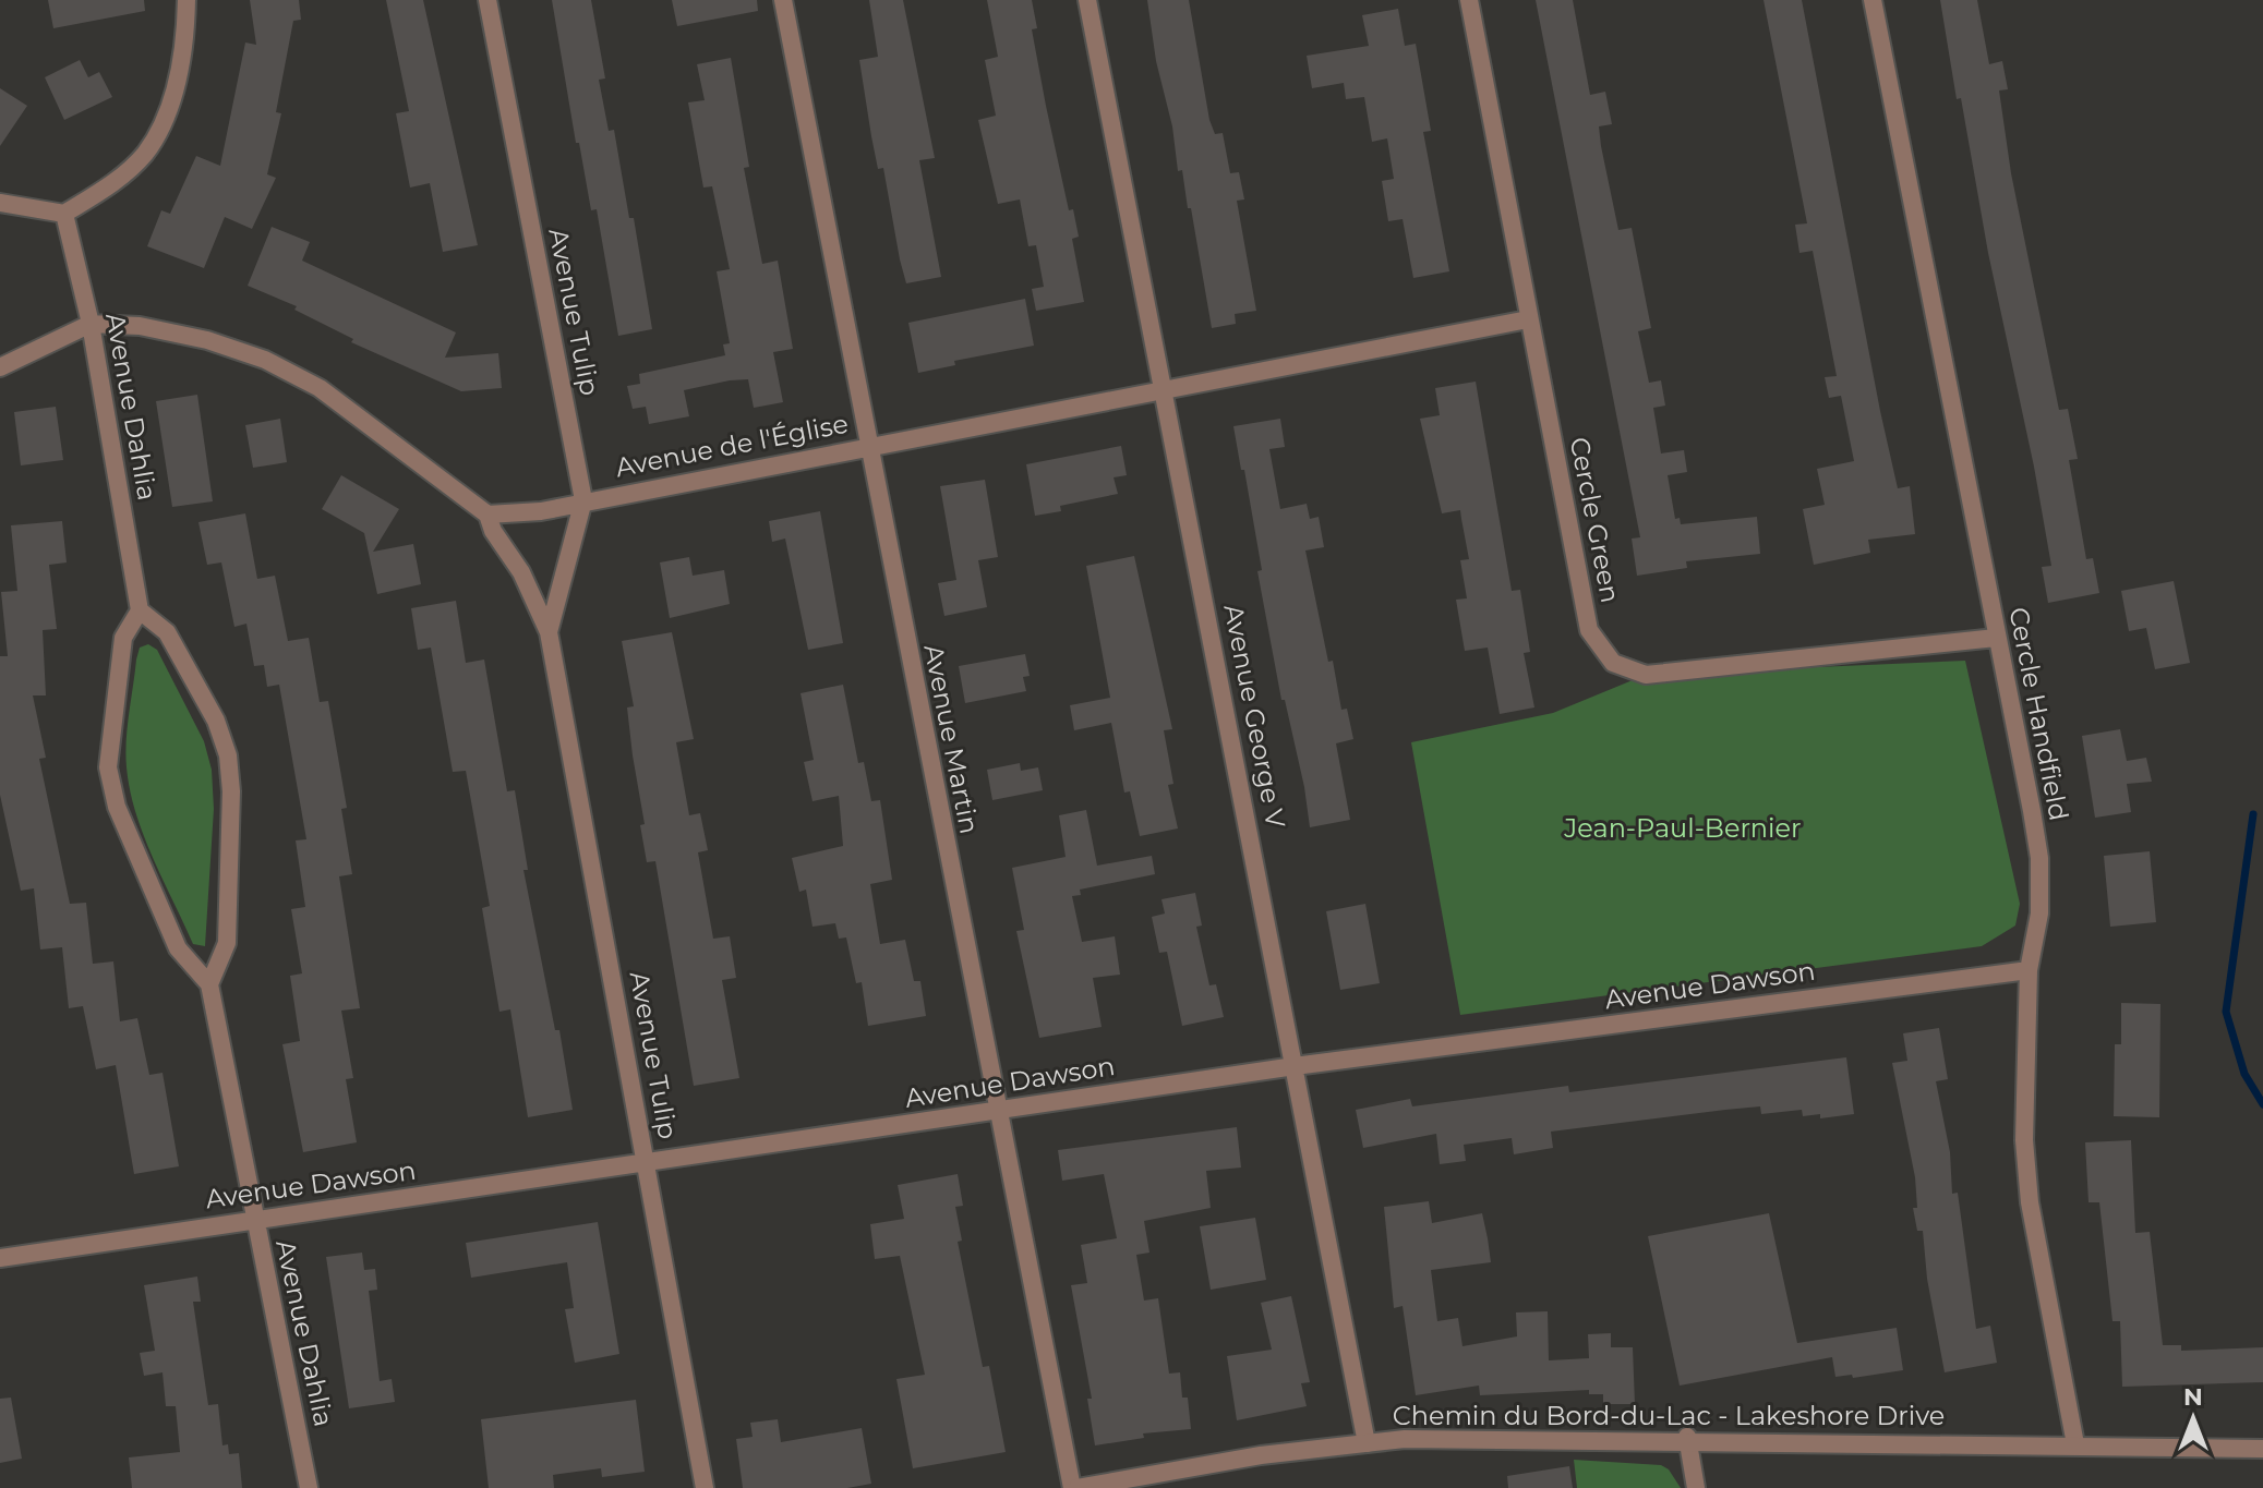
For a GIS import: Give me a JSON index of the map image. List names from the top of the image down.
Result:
{
  "streets": {
    "street": [
      "Avenue Tulip",
      "Avenue Dahlia",
      "Avenue de l'Église",
      "Cercle Green",
      "Cercle Handfield",
      "Avenue George V",
      "Avenue Martin",
      "Avenue Dawson",
      "Chemin du Bord-du-Lac - Lakeshore Drive"
    ]
  },
  "crossings": [
    ["Avenue Tulip", "Avenue de l'Église"],
    ["Avenue Tulip", "Avenue Dawson"],
    ["Avenue Dahlia", "Avenue Dawson"],
    ["Avenue de l'Église", "Cercle Green"],
    ["Avenue de l'Église", "Avenue George V"],
    ["Avenue de l'Église", "Avenue Martin"],
    ["Cercle Green", "Cercle Handfield"],
    ["Cercle Handfield", "Avenue Dawson"],
    ["Cercle Handfield", "Chemin du Bord-du-Lac - Lakeshore Drive"],
    ["Avenue George V", "Avenue Dawson"],
    ["Avenue George V", "Chemin du Bord-du-Lac - Lakeshore Drive"],
    ["Avenue Martin", "Avenue Dawson"],
    ["Avenue Martin", "Chemin du Bord-du-Lac - Lakeshore Drive"]
  ],
  "parks": ["Jean-Paul-Bernier"],
  "north": "top"
}
